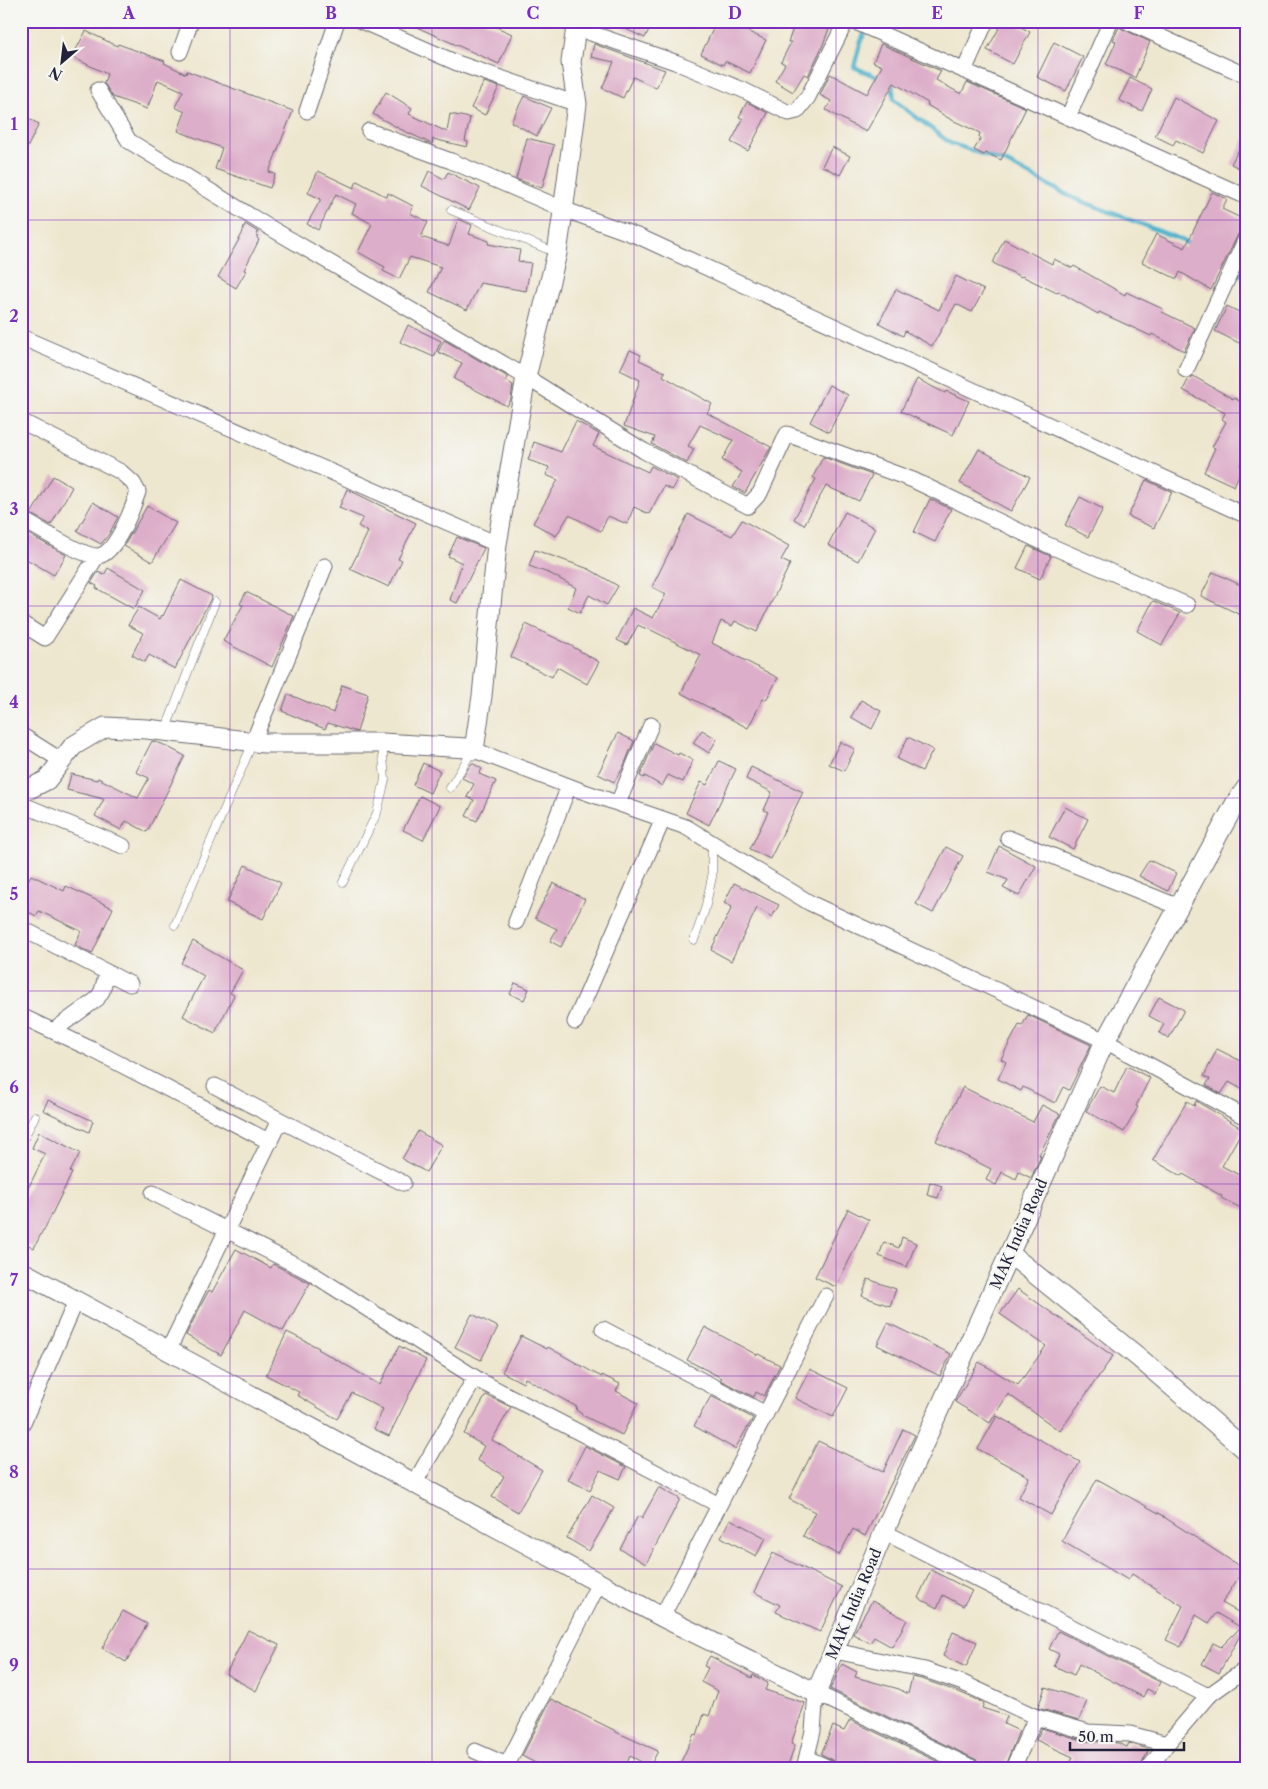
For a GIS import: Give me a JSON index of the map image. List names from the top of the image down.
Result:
{
  "streets": {
    "street": ["MAK India Road"]
  },
  "scale_bar": "50 m",
  "north": "bottom left",
  "grid": {
    "columns": [
      "A",
      "B",
      "C",
      "D",
      "E",
      "F"
    ],
    "rows": [
      "1",
      "2",
      "3",
      "4",
      "5",
      "6",
      "7",
      "8",
      "9"
    ]
  }
}
